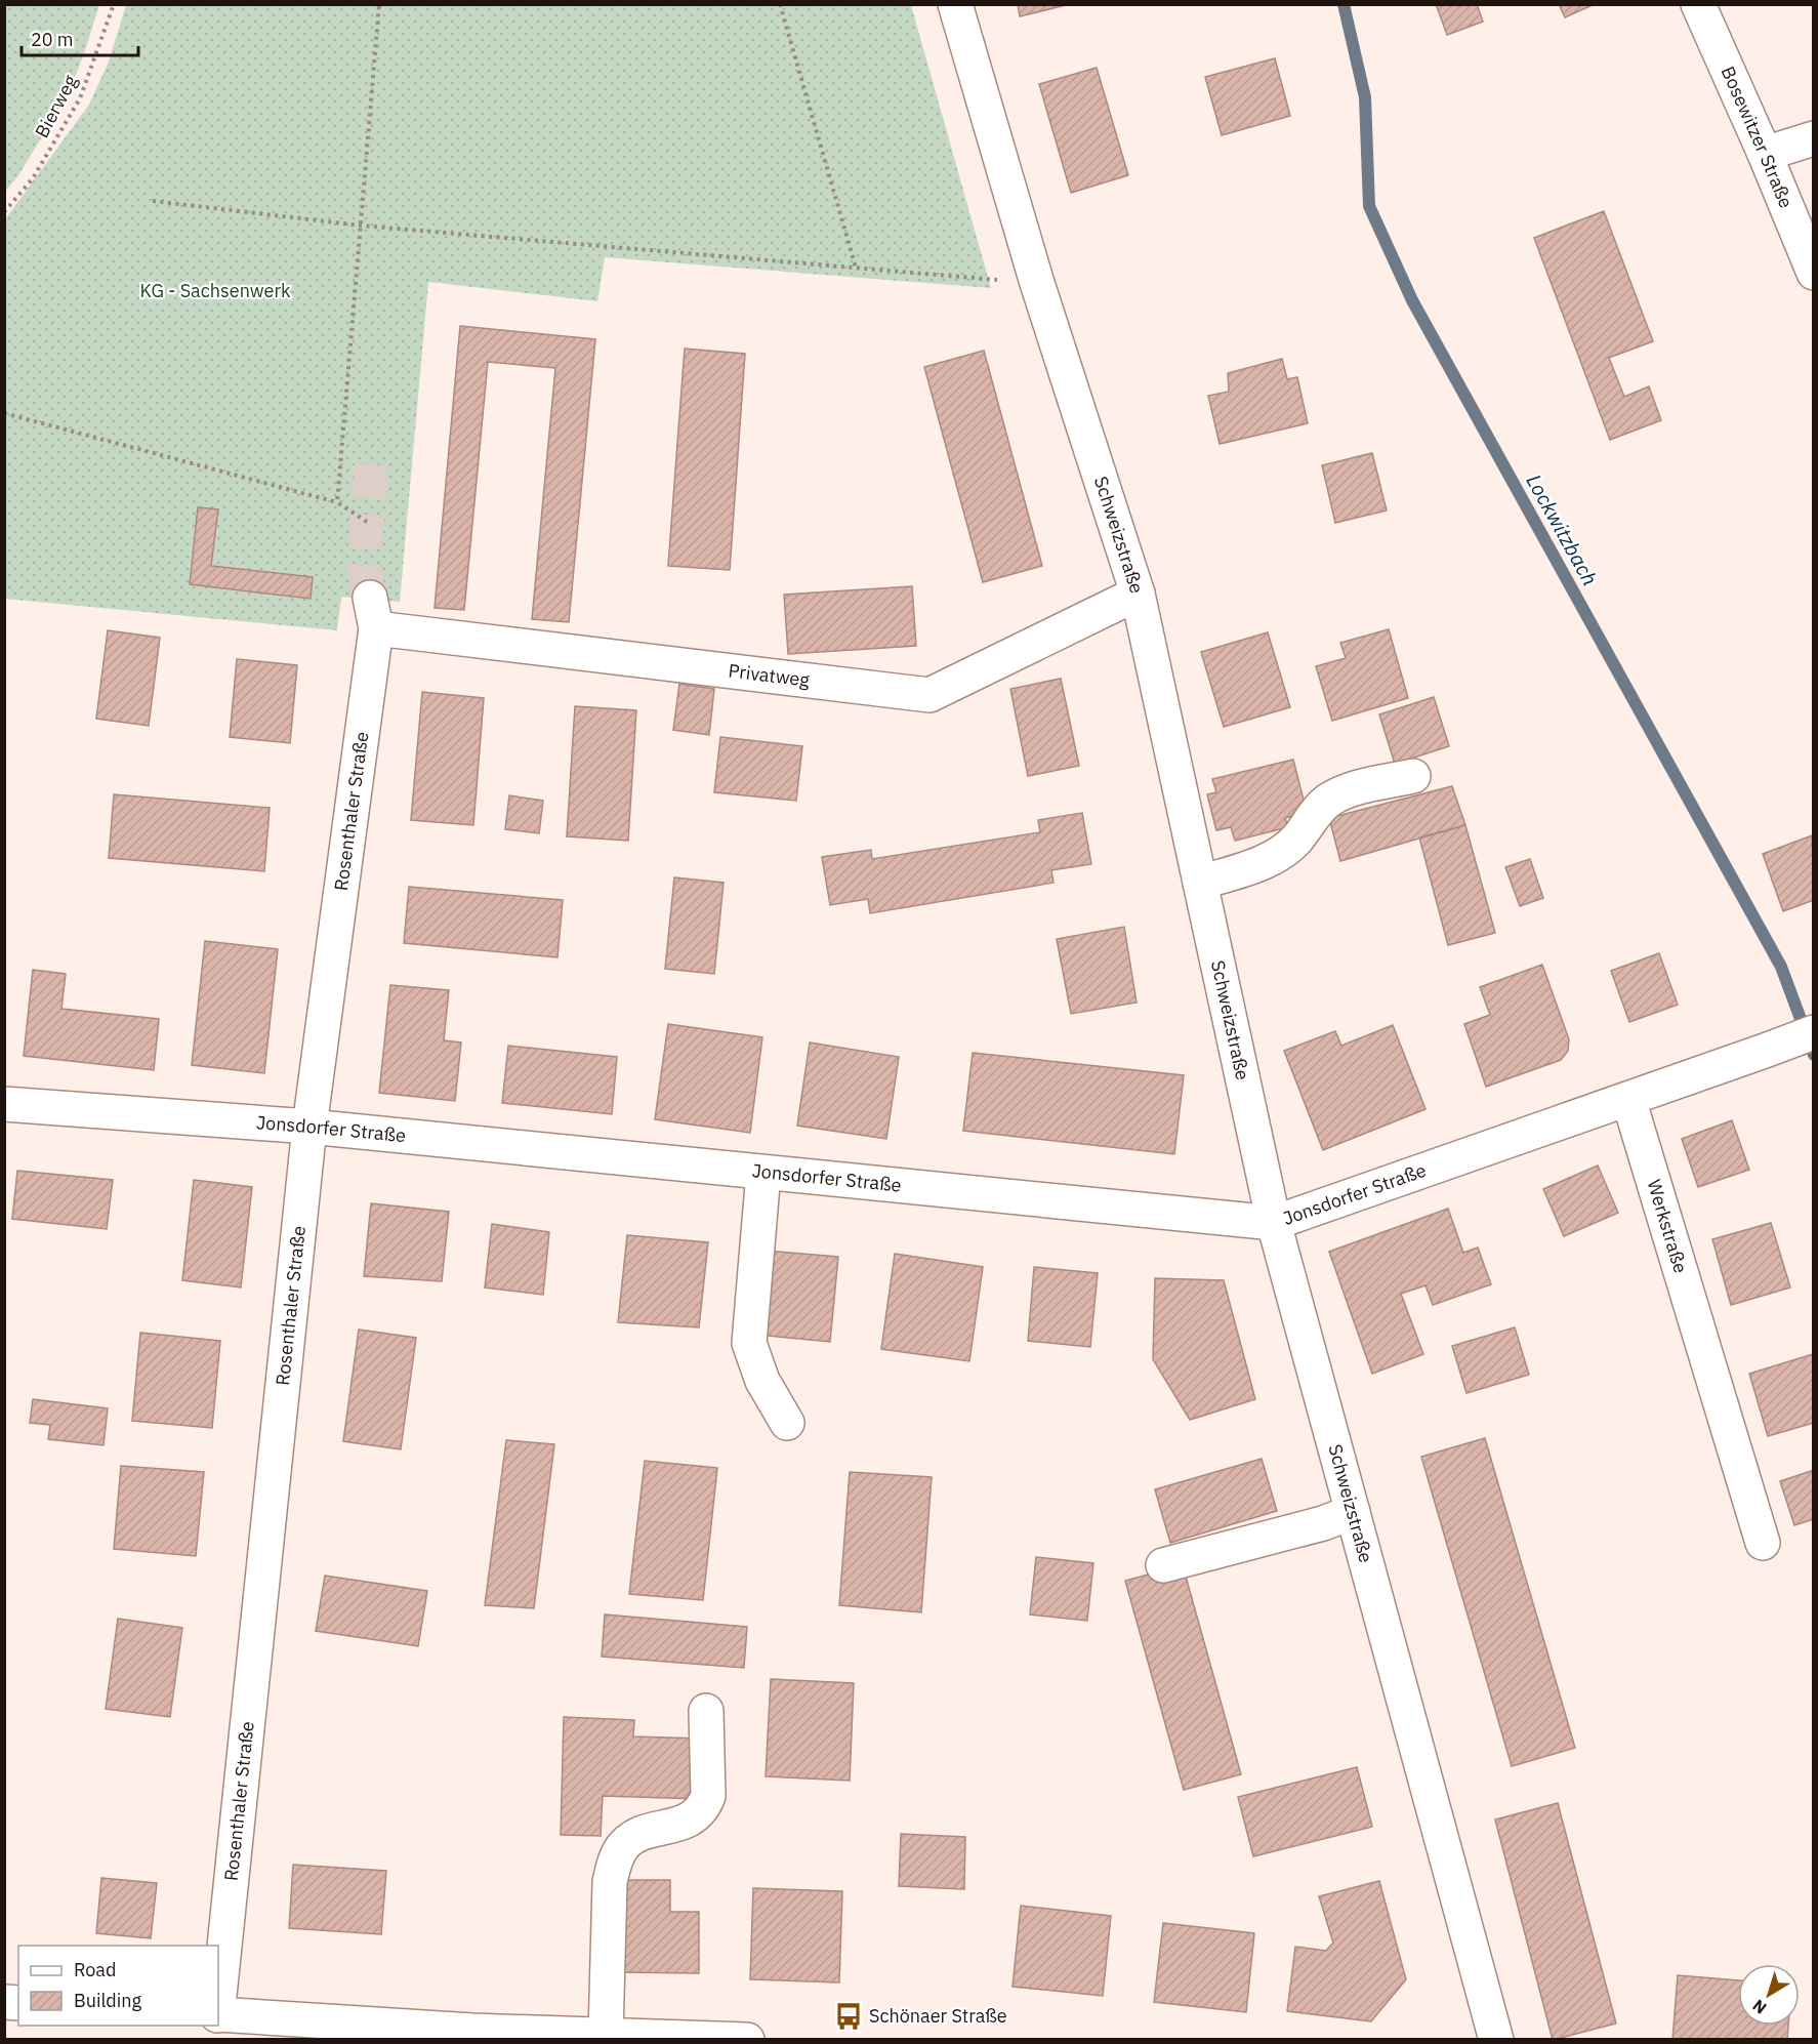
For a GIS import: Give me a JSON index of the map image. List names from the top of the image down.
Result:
{
  "streets": {
    "street": [
      "Bosewitzer Straße",
      "Schweizstraße",
      "Privatweg",
      "Rosenthaler Straße",
      "Jonsdorfer Straße",
      "Werkstraße"
    ],
    "path": ["Bierweg"]
  },
  "crossings": [
    ["Schweizstraße", "Privatweg"],
    ["Schweizstraße", "Jonsdorfer Straße"],
    ["Privatweg", "Rosenthaler Straße"],
    ["Rosenthaler Straße", "Jonsdorfer Straße"],
    ["Jonsdorfer Straße", "Werkstraße"]
  ],
  "water": ["Lockwitzbach"],
  "parks": ["KG - Sachsenwerk"],
  "places": {
    "bus stop": ["Schönaer Straße"]
  },
  "legend": ["Road", "Building"],
  "scale_bar": "20 m",
  "north": "bottom left"
}
